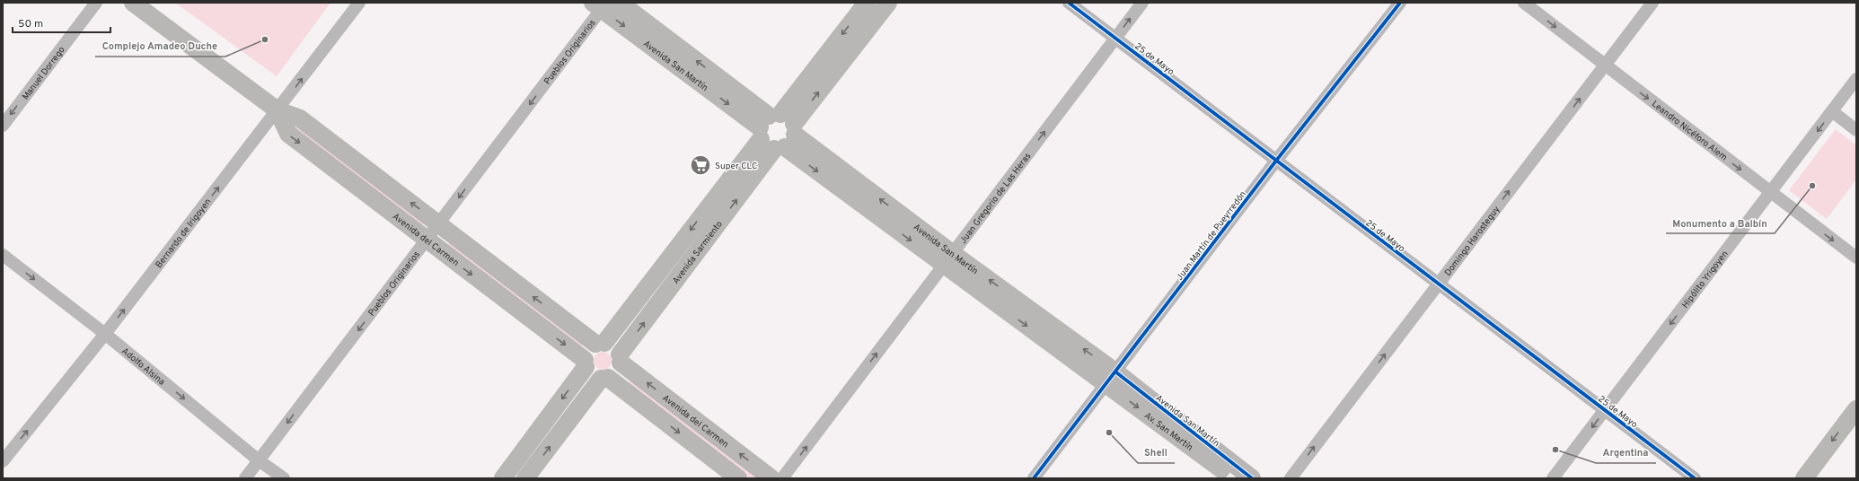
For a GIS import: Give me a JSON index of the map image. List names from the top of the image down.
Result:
{
  "streets": {
    "main road": [
      "Avenida San Martín",
      "Avenida del Carmen",
      "Avenida Sarmiento",
      "Av. San Martín"
    ],
    "street": [
      "Pueblos Originarios",
      "25 de Mayo",
      "Manuel Dorrego",
      "Leandro Nicéforo Alem",
      "Juan Gregorio de Las Heras",
      "Bernardo de Irigoyen",
      "Juan Martín de Pueyrredón",
      "Domingo Harosteguy",
      "Hipólito Yrigoyen",
      "Adolfo Alsina"
    ]
  },
  "crossings": [
    ["Pueblos Originarios", "Avenida San Martín"],
    ["Pueblos Originarios", "Avenida del Carmen"],
    ["Pueblos Originarios", "Adolfo Alsina"],
    ["25 de Mayo", "Juan Gregorio de Las Heras"],
    ["25 de Mayo", "Juan Martín de Pueyrredón"],
    ["25 de Mayo", "Domingo Harosteguy"],
    ["25 de Mayo", "Hipólito Yrigoyen"],
    ["Avenida San Martín", "Juan Gregorio de Las Heras"],
    ["Avenida San Martín", "Juan Martín de Pueyrredón"],
    ["Avenida San Martín", "Avenida Sarmiento"],
    ["Avenida San Martín", "Av. San Martín"],
    ["Leandro Nicéforo Alem", "Domingo Harosteguy"],
    ["Leandro Nicéforo Alem", "Hipólito Yrigoyen"],
    ["Bernardo de Irigoyen", "Avenida del Carmen"],
    ["Bernardo de Irigoyen", "Adolfo Alsina"],
    ["Juan Martín de Pueyrredón", "Av. San Martín"],
    ["Avenida del Carmen", "Avenida Sarmiento"]
  ],
  "one_way": [
    "Pueblos Originarios",
    "Manuel Dorrego",
    "Leandro Nicéforo Alem",
    "Juan Gregorio de Las Heras",
    "Bernardo de Irigoyen",
    "Domingo Harosteguy",
    "Hipólito Yrigoyen",
    "Adolfo Alsina",
    "Av. San Martín"
  ],
  "places": {
    "other": [
      "Complejo Amadeo Duche",
      "Monumento a Balbín",
      "Shell",
      "Argentina"
    ],
    "supermarket": ["Super CLC"]
  },
  "scale_bar": "50 m"
}
